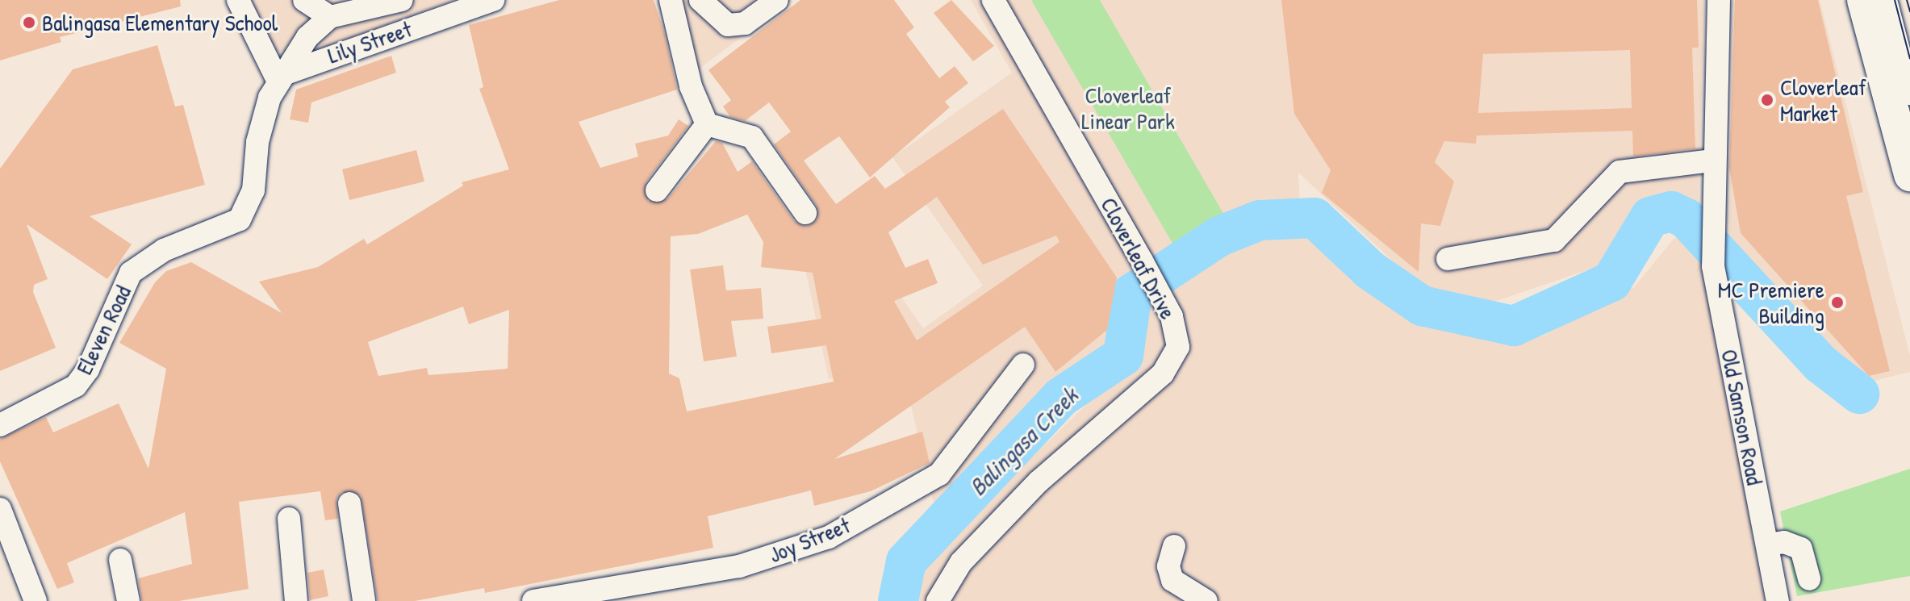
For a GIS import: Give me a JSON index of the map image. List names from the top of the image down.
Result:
{
  "streets": {
    "street": [
      "Lily Street",
      "Cloverleaf Drive",
      "Eleven Road",
      "Old Samson Road",
      "Joy Street"
    ]
  },
  "crossings": [
    ["Lily Street", "Eleven Road"]
  ],
  "water": ["Balingasa Creek"],
  "parks": ["Cloverleaf Linear Park"],
  "places": ["Balingasa Elementary School", "Cloverleaf Market", "MC Premiere Building"]
}
